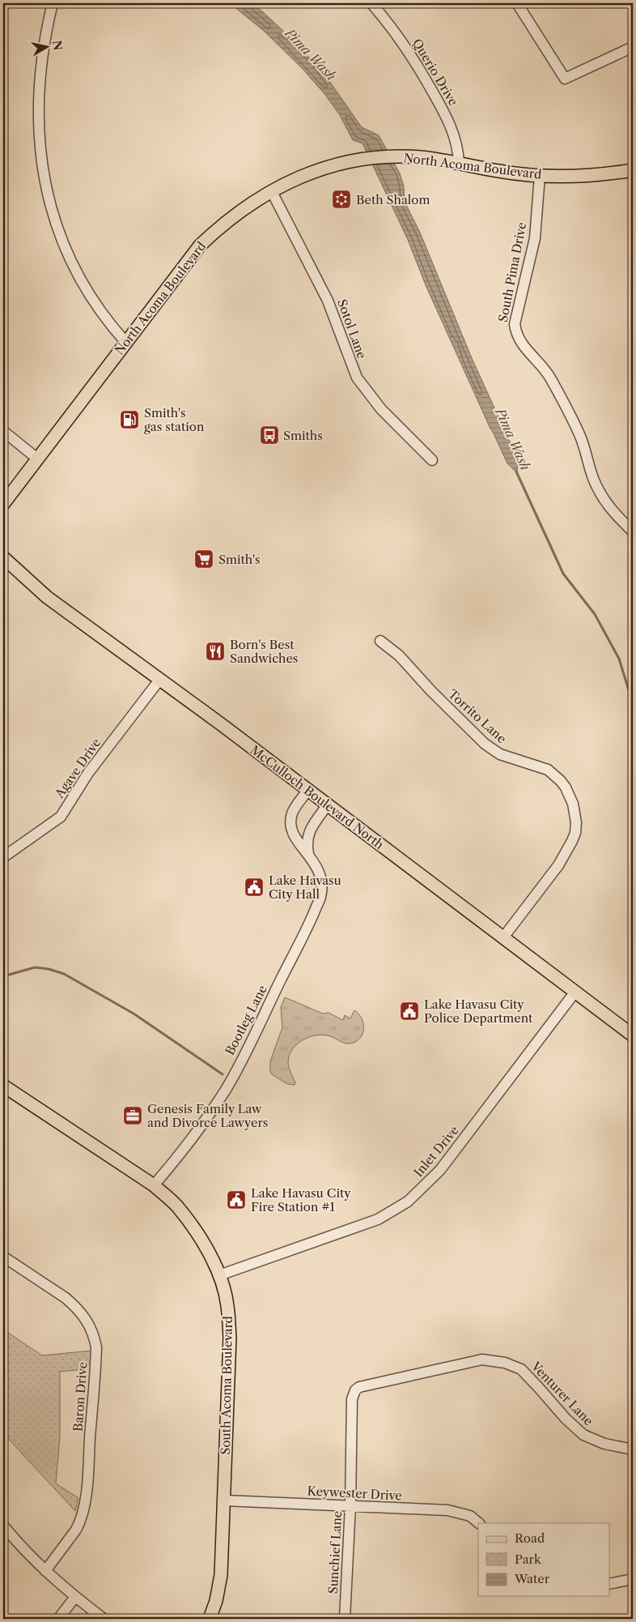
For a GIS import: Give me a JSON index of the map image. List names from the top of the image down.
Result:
{
  "streets": {
    "main road": ["North Acoma Boulevard", "McCulloch Boulevard North", "South Acoma Boulevard"],
    "street": [
      "Querio Drive",
      "South Pima Drive",
      "Sotol Lane",
      "Torrito Lane",
      "Agave Drive",
      "Bootleg Lane",
      "Inlet Drive",
      "Venturer Lane",
      "Baron Drive",
      "Keywester Drive",
      "Sunchief Lane"
    ]
  },
  "crossings": [
    ["Querio Drive", "North Acoma Boulevard"],
    ["North Acoma Boulevard", "South Pima Drive"],
    ["North Acoma Boulevard", "Sotol Lane"],
    ["Torrito Lane", "McCulloch Boulevard North"],
    ["Agave Drive", "McCulloch Boulevard North"],
    ["McCulloch Boulevard North", "Bootleg Lane"],
    ["McCulloch Boulevard North", "Inlet Drive"],
    ["Bootleg Lane", "South Acoma Boulevard"],
    ["Inlet Drive", "South Acoma Boulevard"],
    ["South Acoma Boulevard", "Keywester Drive"],
    ["Venturer Lane", "Sunchief Lane"],
    ["Keywester Drive", "Sunchief Lane"]
  ],
  "water": ["Pima Wash"],
  "places": {
    "synagogue": ["Beth Shalom"],
    "fuel station": ["Smith's gas station"],
    "bus stop": ["Smiths"],
    "supermarket": ["Smith's"],
    "restaurant": ["Born's Best Sandwiches"],
    "public building": ["Lake Havasu City Hall", "Lake Havasu City Police Department", "Lake Havasu City Fire Station #1"],
    "office": ["Genesis Family Law and Divorce Lawyers"]
  },
  "legend": ["Road", "Park", "Water"],
  "north": "right"
}
